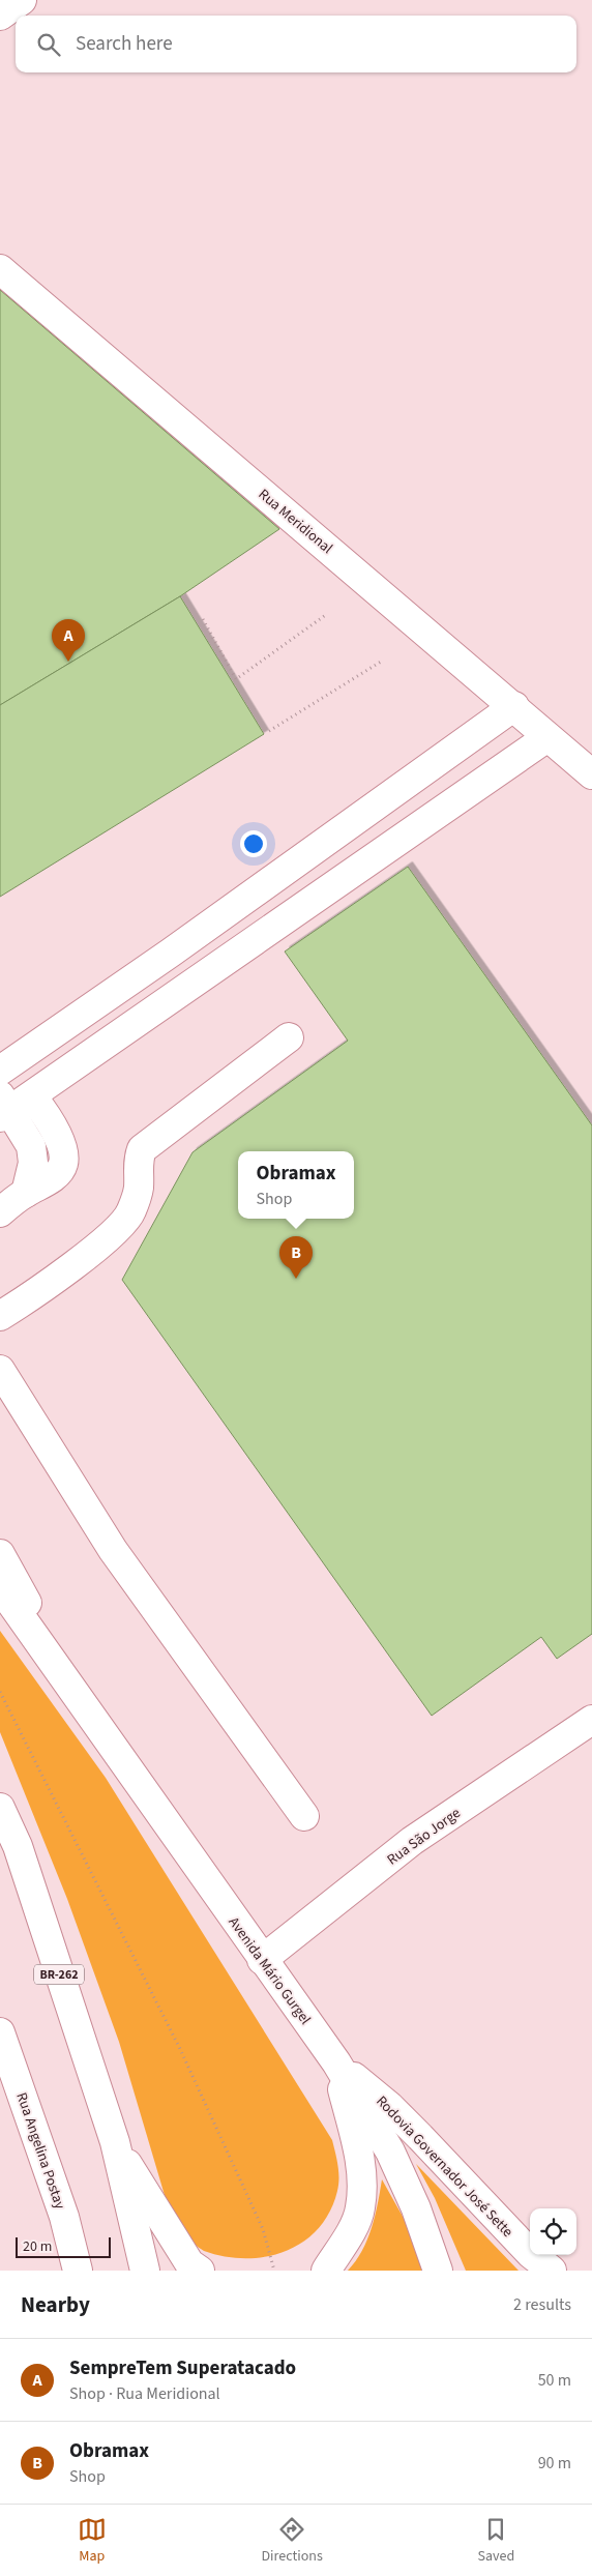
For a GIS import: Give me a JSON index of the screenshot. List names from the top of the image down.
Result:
{
  "streets": {
    "street": [
      "Rua Meridional",
      "Rua São Jorge",
      "Avenida Mário Gurgel",
      "BR-262",
      "Rua Angelina Postay",
      "Rodovia Governador José Sette"
    ]
  },
  "crossings": [
    ["Rua São Jorge", "Avenida Mário Gurgel"],
    ["Avenida Mário Gurgel", "Rodovia Governador José Sette"]
  ],
  "scale_bar": "20 m",
  "page": {
    "search": "Search here",
    "pins": ["A", "B"],
    "popup": ["Obramax", "Shop"],
    "scale": "20 m",
    "heading": ["Nearby", "2 results"],
    "list": [
      {
        "mark": "A",
        "name": "SempreTem Superatacado",
        "note": "Shop · Rua Meridional",
        "value": "50 m"
      },
      {
        "mark": "B",
        "name": "Obramax",
        "note": "Shop",
        "value": "90 m"
      }
    ],
    "nav": ["Map", "Directions", "Saved"]
  }
}
